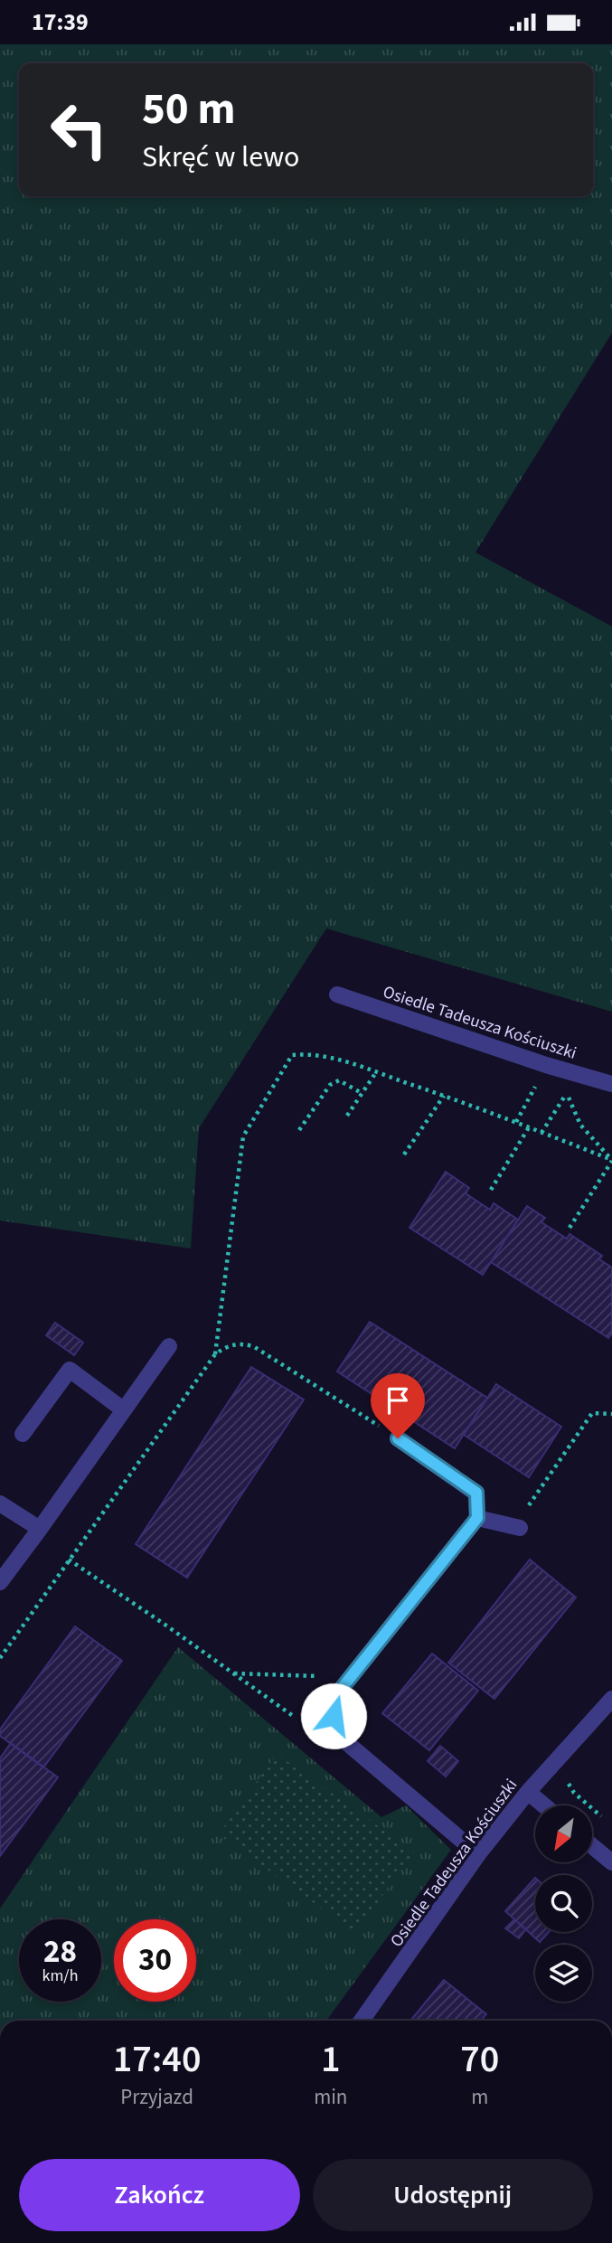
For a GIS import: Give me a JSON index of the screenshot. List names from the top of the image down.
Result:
{
  "streets": {
    "street": ["Osiedle Tadeusza Kościuszki"]
  },
  "north": "bottom left",
  "page": {
    "status": "17:39",
    "turn": ["50 m", "Skręć w lewo"],
    "speed": "28 km/h",
    "limit": "30",
    "eta": [
      "17:40",
      "Przyjazd",
      "1",
      "min",
      "70",
      "m"
    ],
    "buttons": ["Zakończ", "Udostępnij"]
  }
}
